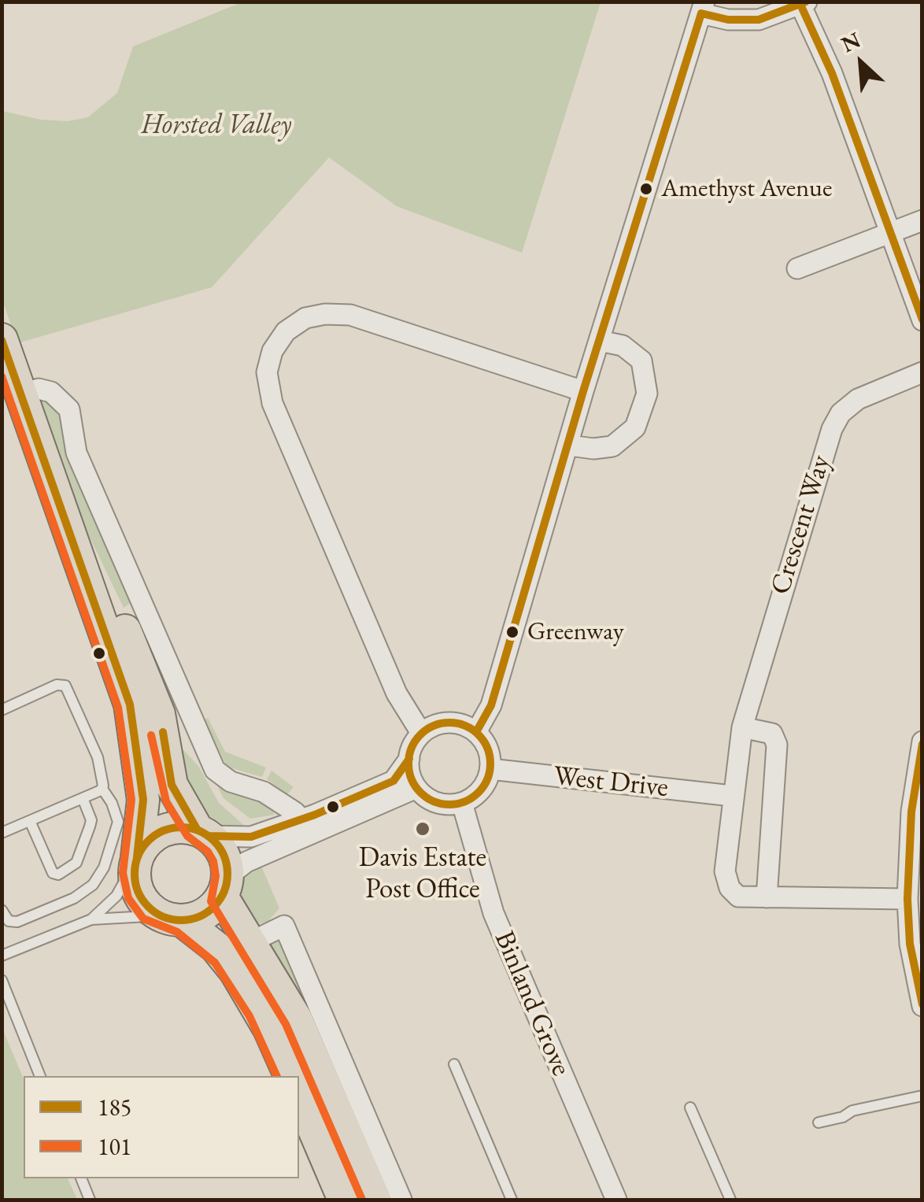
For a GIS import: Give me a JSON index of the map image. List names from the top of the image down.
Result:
{
  "streets": {
    "street": ["Crescent Way", "West Drive", "Binland Grove"]
  },
  "crossings": [
    ["Crescent Way", "West Drive"],
    ["West Drive", "Binland Grove"]
  ],
  "parks": ["Horsted Valley"],
  "places": ["Amethyst Avenue", "Greenway", "Davis Estate Post Office"],
  "lines": ["transit line 185", "transit line 101"],
  "legend": ["185", "101"],
  "north": "top left"
}
